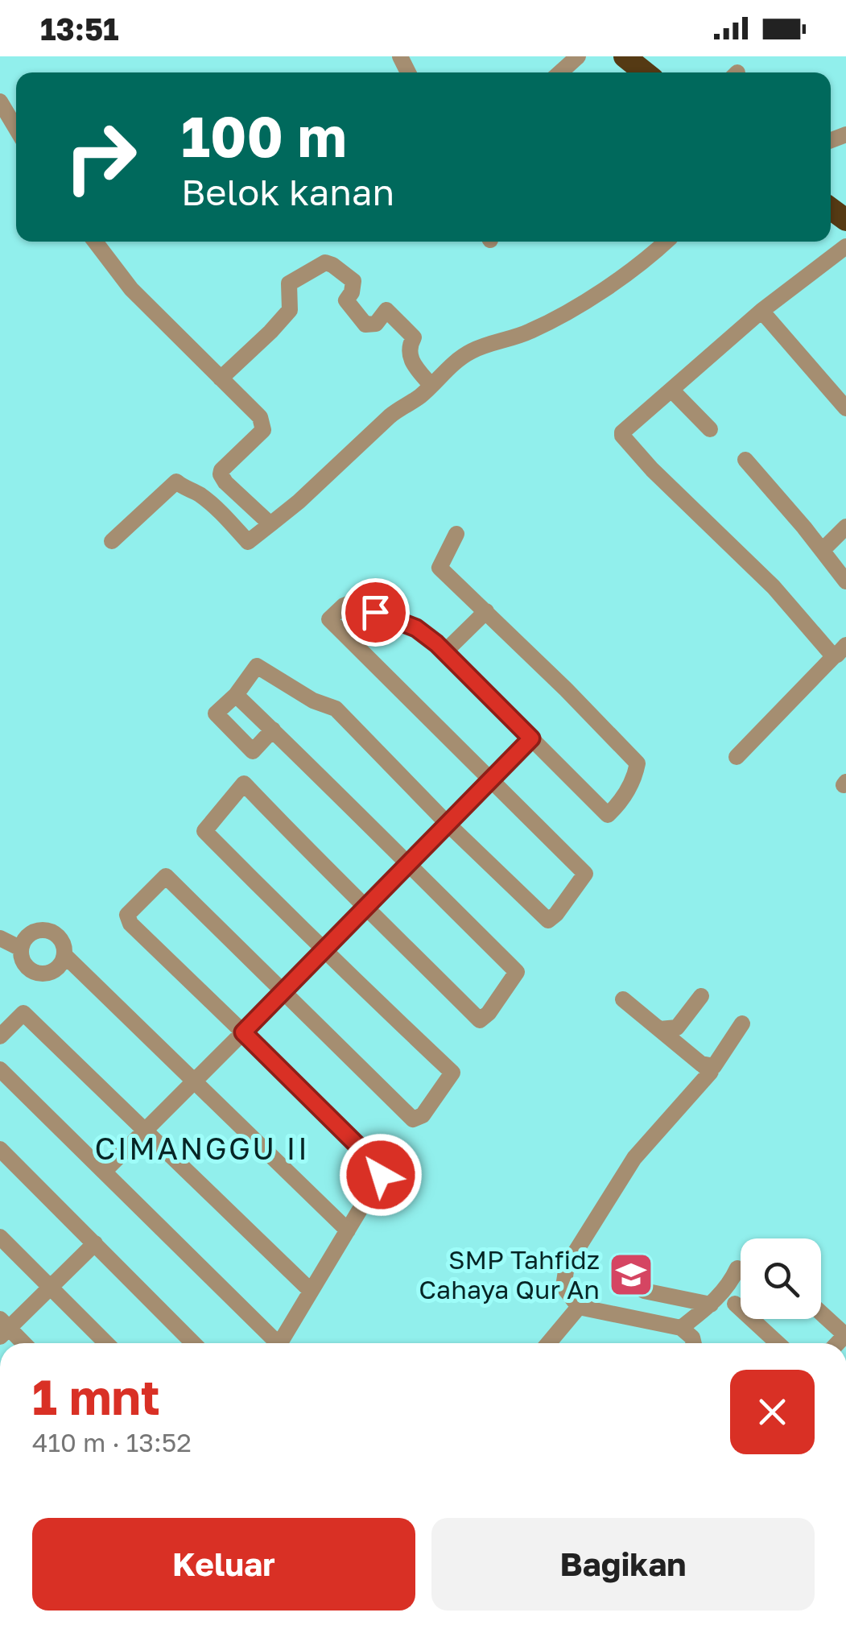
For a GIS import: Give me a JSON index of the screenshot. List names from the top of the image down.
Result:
{
  "districts": ["CIMANGGU II"],
  "places": {
    "school or university": ["SMP Tahfidz Cahaya Qur An"]
  },
  "page": {
    "status": "13:51",
    "turn": ["100 m", "Belok kanan"],
    "heading": ["1 mnt", "410 m · 13:52"],
    "buttons": ["Keluar", "Bagikan"]
  }
}
